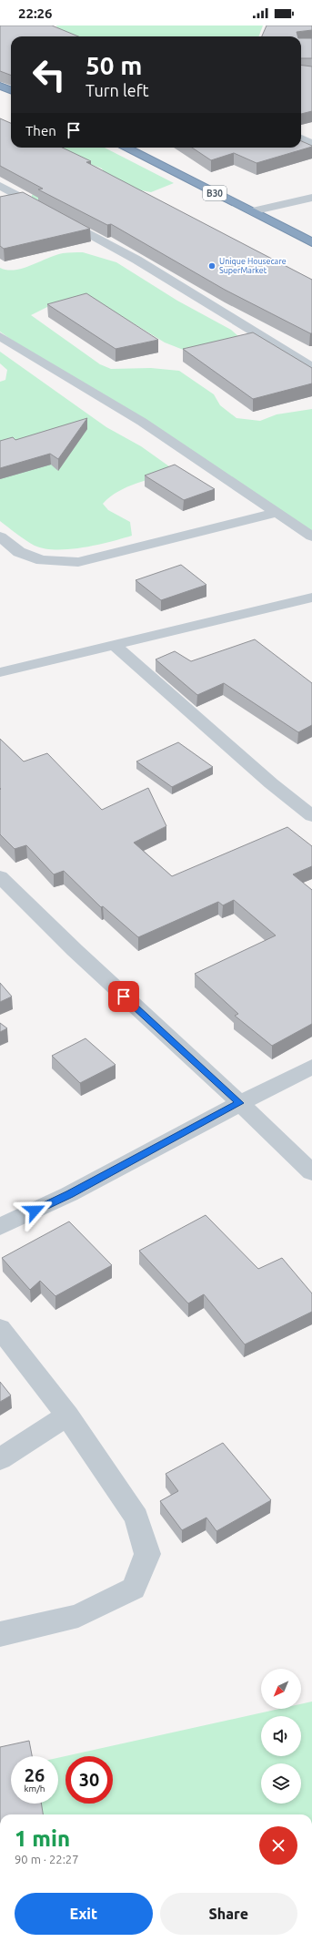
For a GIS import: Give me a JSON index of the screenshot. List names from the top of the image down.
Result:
{
  "streets": {
    "highway": ["B30"]
  },
  "places": ["Unique Housecare SuperMarket"],
  "north": "bottom left",
  "page": {
    "status": "22:26",
    "turn": ["50 m", "Turn left"],
    "then": "Then",
    "speed": "26 km/h",
    "limit": "30",
    "heading": ["1 min", "90 m · 22:27"],
    "buttons": ["Exit", "Share"]
  }
}
